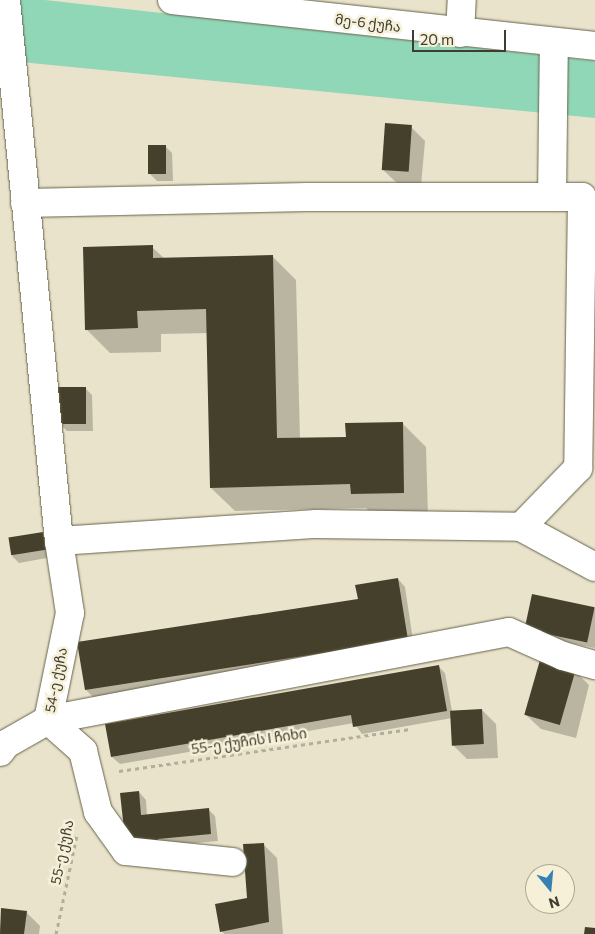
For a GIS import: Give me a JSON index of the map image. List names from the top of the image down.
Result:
{
  "streets": {
    "street": ["მე-6 ქუჩა", "54-ე ქუჩა"],
    "path": ["55-ე ქუჩის I ჩიხი", "55-ე ქუჩა"]
  },
  "scale_bar": "20 m",
  "north": "bottom"
}
